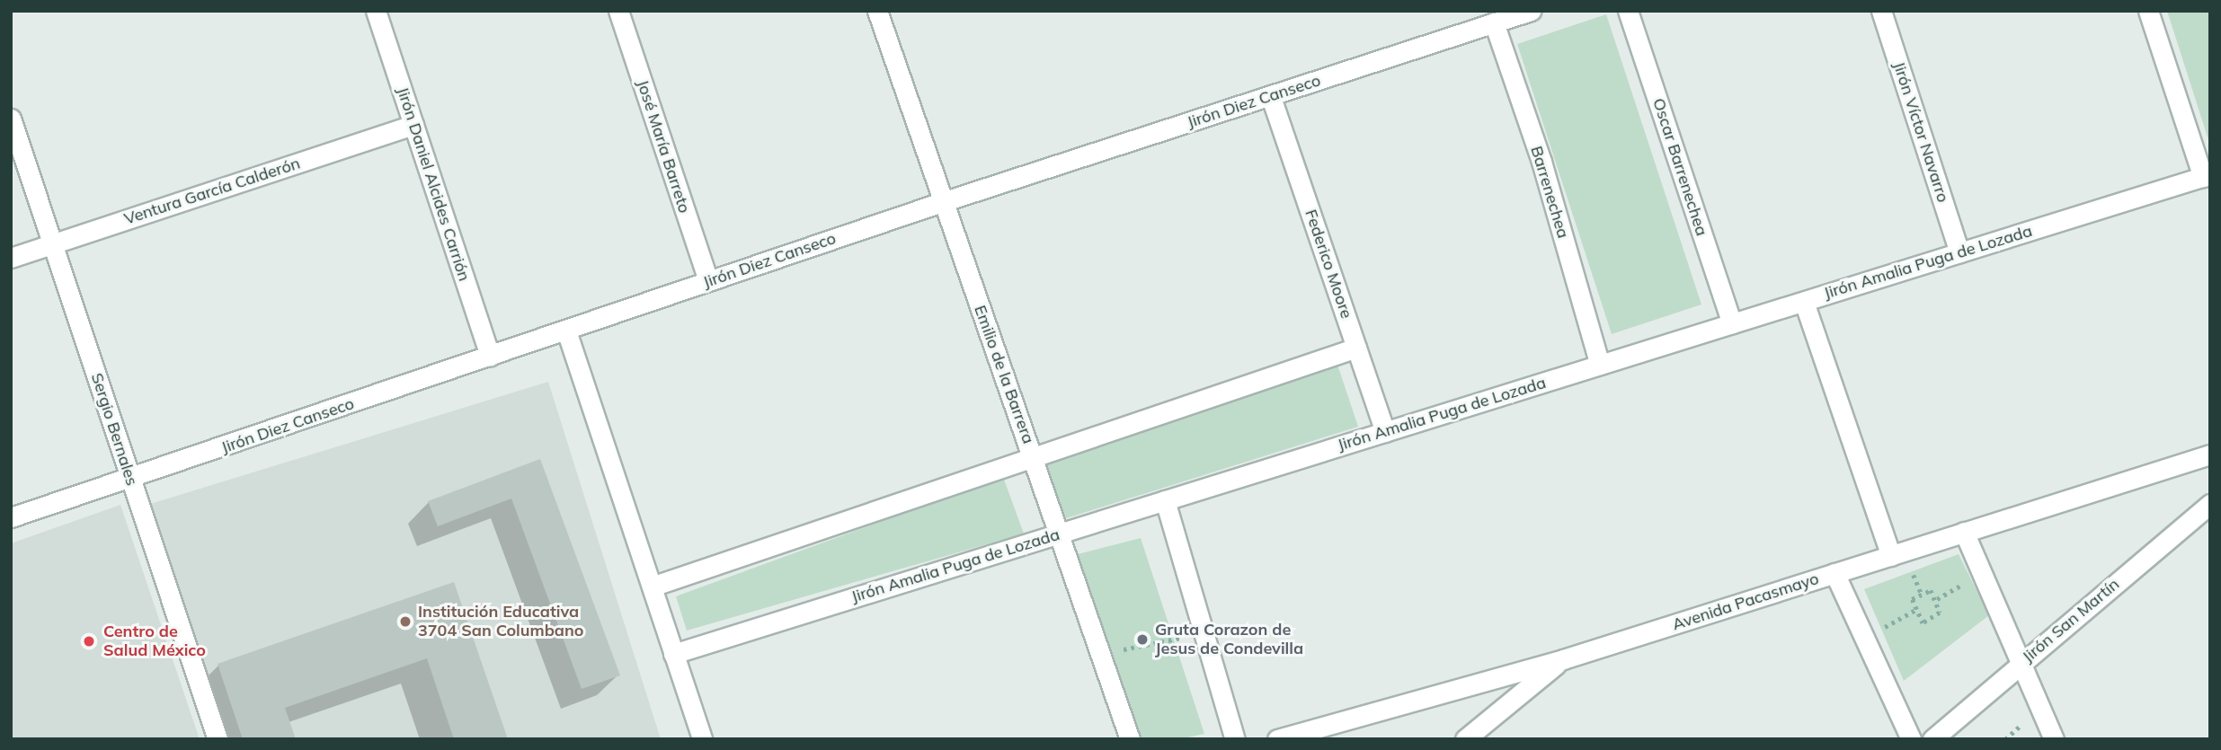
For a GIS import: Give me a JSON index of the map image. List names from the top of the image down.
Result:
{
  "streets": {
    "street": [
      "Jirón Diez Canseco",
      "Jirón Víctor Navarro",
      "José María Barreto",
      "Oscar Barrenechea",
      "Jirón Daniel Alcides Carrión",
      "Ventura García Calderón",
      "Barrenechea",
      "Jirón Amalia Puga de Lozada",
      "Federico Moore",
      "Emilio de la Barrera",
      "Sergio Bernales",
      "Avenida Pacasmayo",
      "Jirón San Martín"
    ]
  },
  "crossings": [
    ["Jirón Diez Canseco", "José María Barreto"],
    ["Jirón Diez Canseco", "Jirón Daniel Alcides Carrión"],
    ["Jirón Diez Canseco", "Barrenechea"],
    ["Jirón Diez Canseco", "Federico Moore"],
    ["Jirón Diez Canseco", "Emilio de la Barrera"],
    ["Jirón Diez Canseco", "Sergio Bernales"],
    ["Jirón Víctor Navarro", "Jirón Amalia Puga de Lozada"],
    ["Oscar Barrenechea", "Jirón Amalia Puga de Lozada"],
    ["Jirón Daniel Alcides Carrión", "Ventura García Calderón"],
    ["Ventura García Calderón", "Sergio Bernales"],
    ["Barrenechea", "Jirón Amalia Puga de Lozada"],
    ["Jirón Amalia Puga de Lozada", "Federico Moore"],
    ["Jirón Amalia Puga de Lozada", "Emilio de la Barrera"]
  ],
  "places": ["Institución Educativa 3704 San Columbano", "Gruta Corazon de Jesus de Condevilla", "Centro de Salud México"]
}
